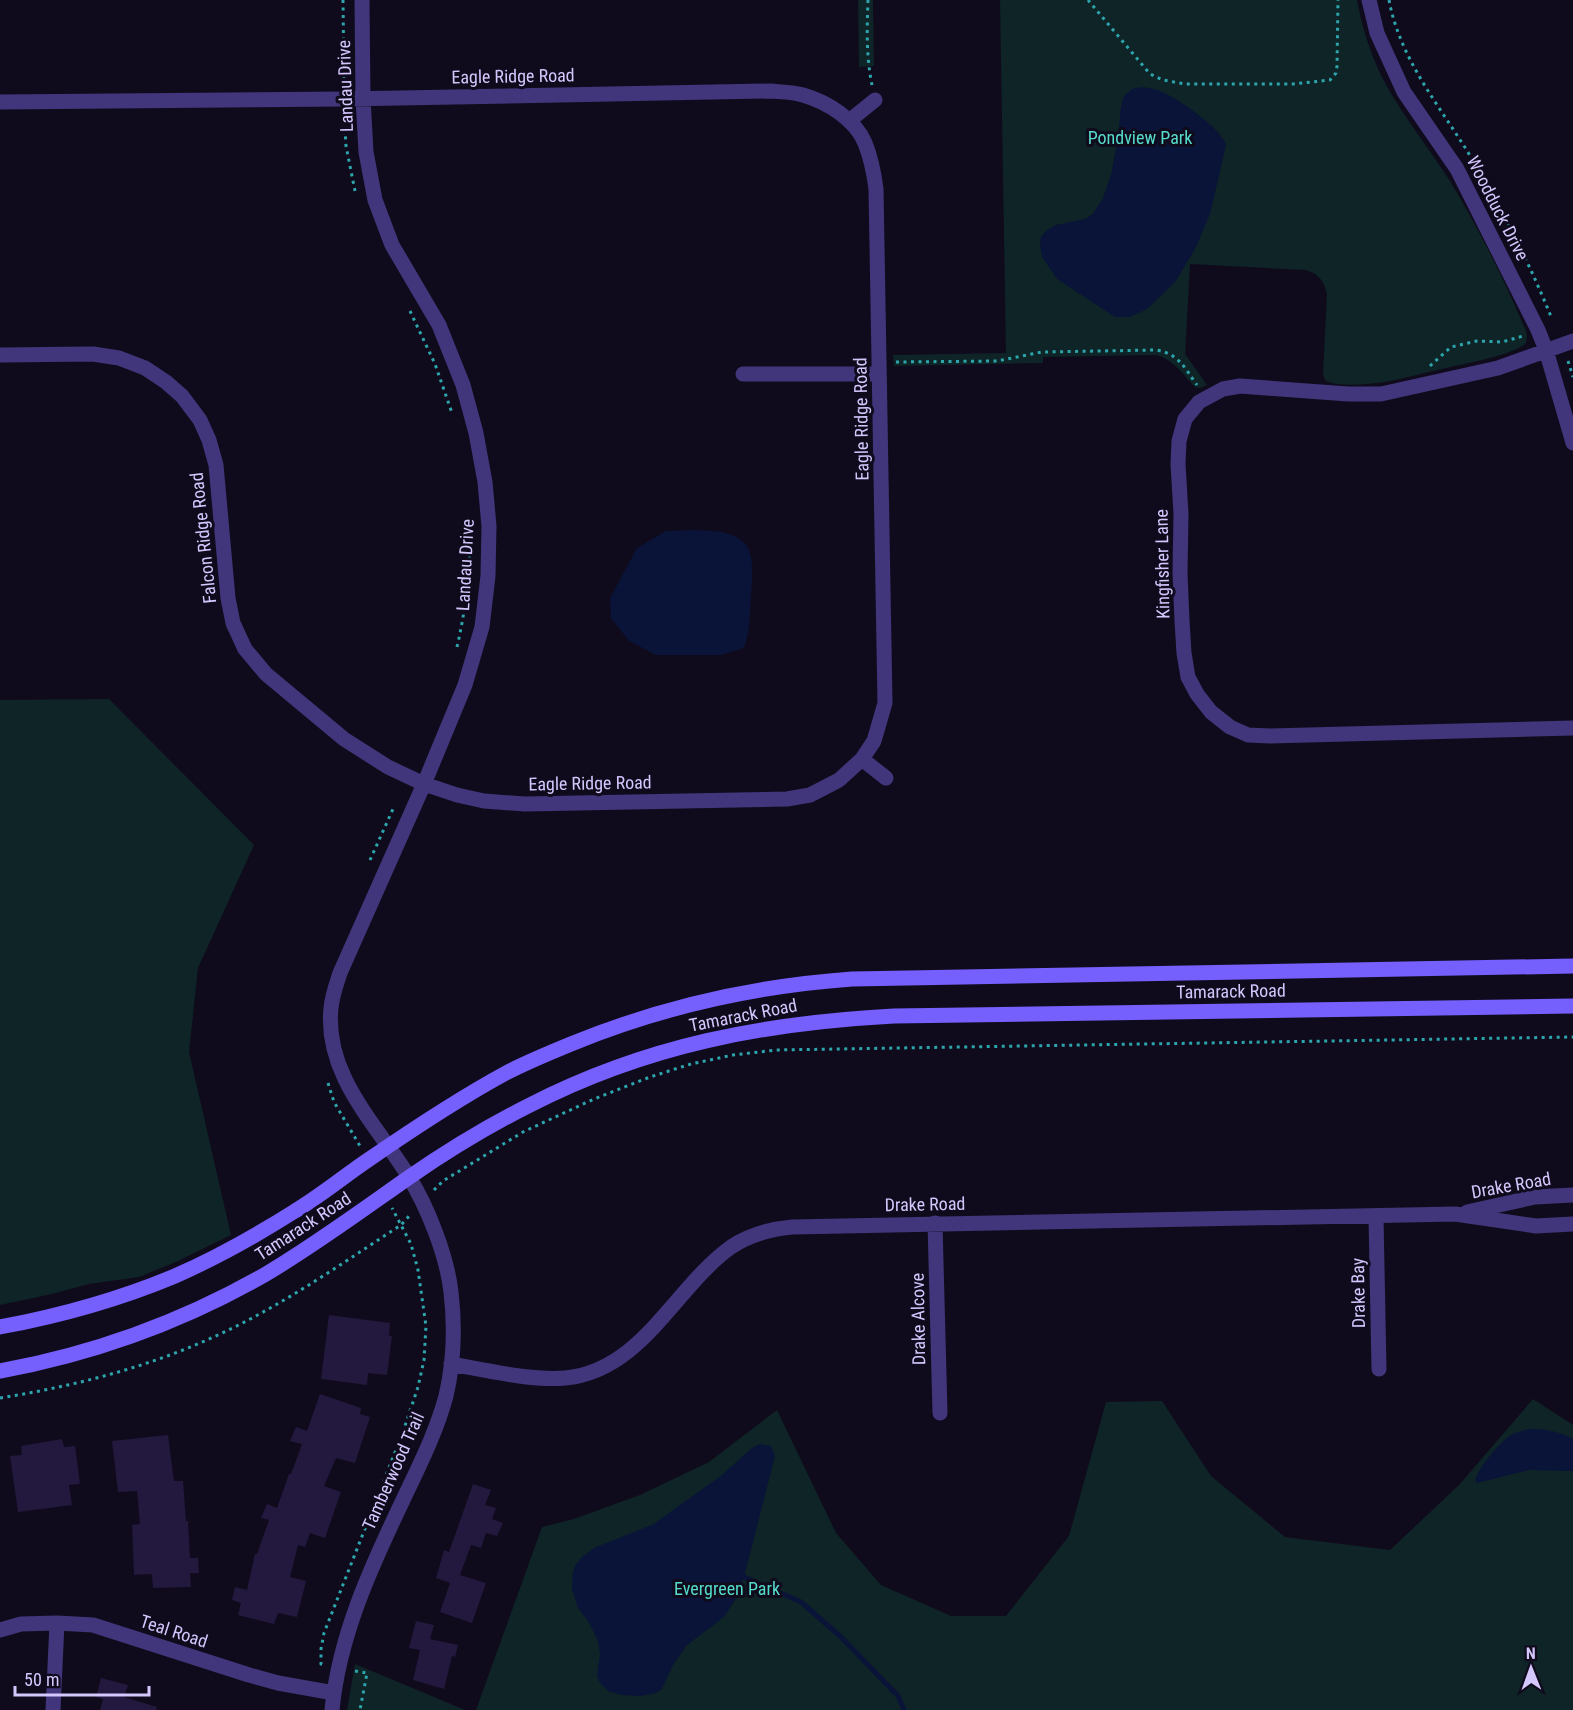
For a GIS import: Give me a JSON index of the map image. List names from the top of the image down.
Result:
{
  "streets": {
    "street": [
      "Eagle Ridge Road",
      "Landau Drive",
      "Woodduck Drive",
      "Falcon Ridge Road",
      "Kingfisher Lane",
      "Tamarack Road",
      "Drake Road",
      "Drake Bay",
      "Drake Alcove",
      "Tamberwood Trail",
      "Teal Road"
    ]
  },
  "crossings": [
    ["Eagle Ridge Road", "Landau Drive"],
    ["Eagle Ridge Road", "Falcon Ridge Road"],
    ["Landau Drive", "Falcon Ridge Road"],
    ["Landau Drive", "Tamarack Road"],
    ["Landau Drive", "Tamberwood Trail"],
    ["Woodduck Drive", "Kingfisher Lane"],
    ["Tamarack Road", "Tamberwood Trail"],
    ["Drake Road", "Drake Bay"],
    ["Drake Road", "Drake Alcove"],
    ["Drake Road", "Tamberwood Trail"],
    ["Tamberwood Trail", "Teal Road"]
  ],
  "parks": ["Pondview Park", "Evergreen Park"],
  "scale_bar": "50 m",
  "north": "top"
}
